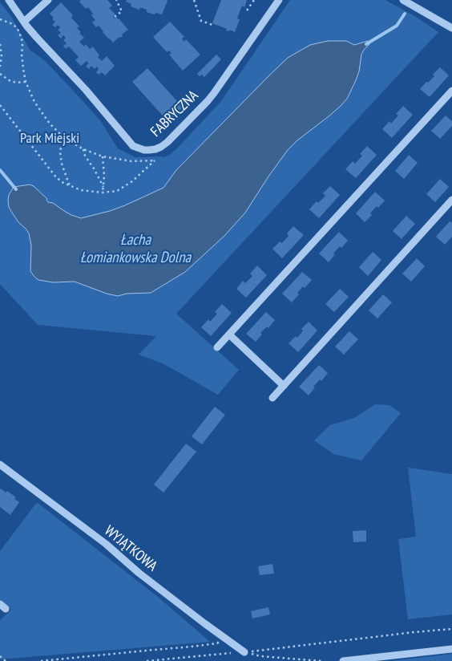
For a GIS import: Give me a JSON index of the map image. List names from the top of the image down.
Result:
{
  "streets": {
    "street": ["FABRYCZNA", "WYJĄTKOWA"]
  },
  "water": ["Łacha Łomiankowska Dolna"],
  "parks": ["Park Miejski"]
}
